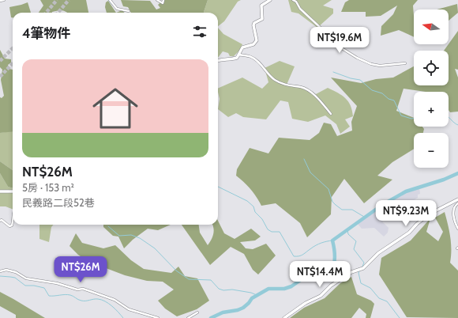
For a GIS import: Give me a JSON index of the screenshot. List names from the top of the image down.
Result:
{
  "north": "left",
  "page": {
    "map_buttons": ["+", "−"],
    "heading": "4筆物件",
    "price": [
      "NT$19.6M",
      "NT$9.23M",
      "NT$26M",
      "NT$14.4M"
    ],
    "list": [
      {
        "name": "NT$26M",
        "note": "5房 · 153 m² · 民義路二段52巷"
      }
    ]
  }
}
